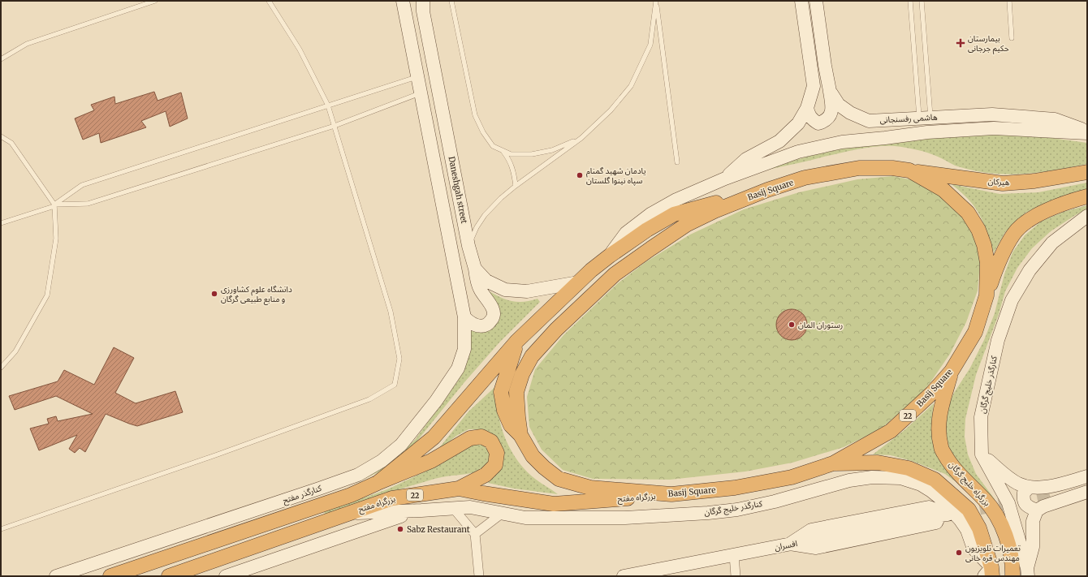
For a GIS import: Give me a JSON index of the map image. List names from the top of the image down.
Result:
{
  "streets": {
    "highway": [
      "هیرکان",
      "Basij Square",
      "22",
      "بزرگراه خلیج گرگان",
      "بزرگراه مفتح"
    ],
    "main road": [
      "هاشمی رفسنجانی",
      "Daneshgah street",
      "کنارگذر خلیج گرگان",
      "کنارگذر مفتح",
      "افسران"
    ]
  },
  "crossings": [
    ["هیرکان", "Basij Square"],
    ["Daneshgah street", "22"],
    ["Basij Square", "22"],
    ["Basij Square", "بزرگراه خلیج گرگان"],
    ["Basij Square", "بزرگراه مفتح"],
    ["کنارگذر خلیج گرگان", "افسران"],
    ["22", "بزرگراه مفتح"]
  ],
  "places": {
    "health": ["بیمارستان حکیم جرجانی"],
    "other": [
      "یادمان شهید گمنام سپاه نینوا گلستان",
      "دانشگاه علوم کشاورزی و منابع طبیعی گرگان",
      "رستوران المان",
      "Sabz Restaurant",
      "تعمیرات تلویزیون مهندس قره خانی"
    ]
  }
}
